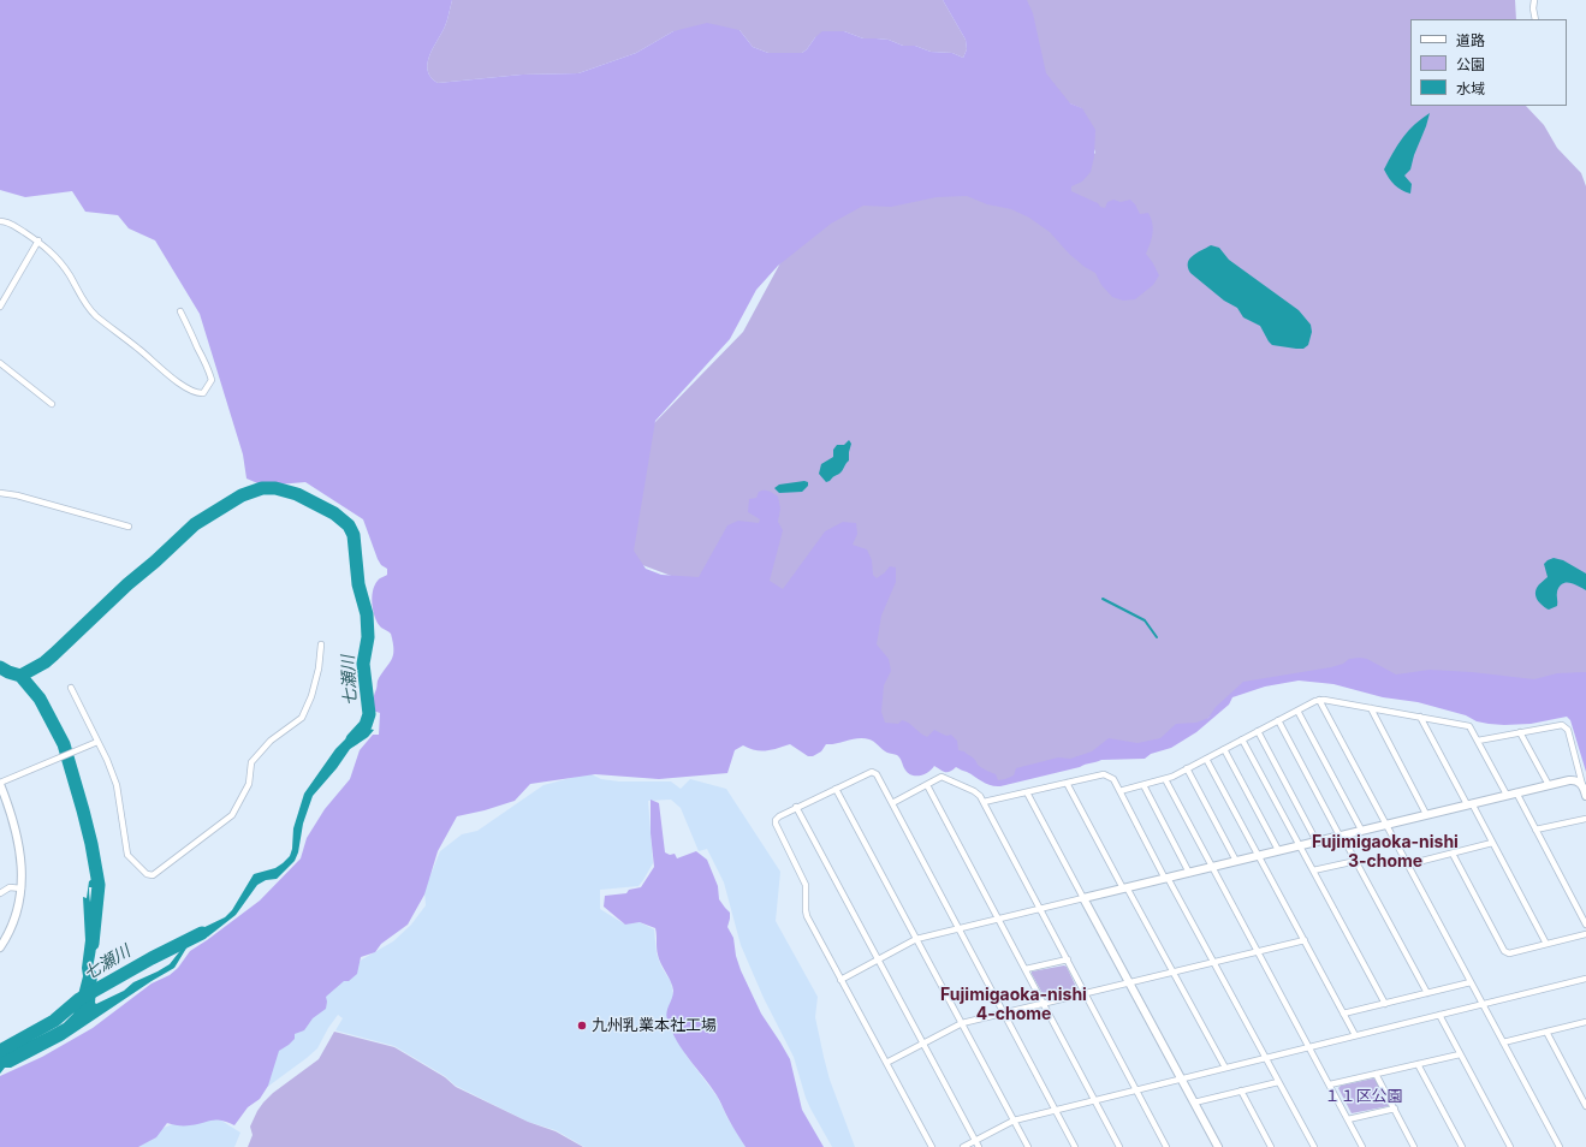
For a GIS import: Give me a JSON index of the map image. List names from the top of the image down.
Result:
{
  "districts": ["Fujimigaoka-nishi 3-chome", "Fujimigaoka-nishi 4-chome"],
  "water": ["七瀬川"],
  "parks": ["１１区公園"],
  "places": ["九州乳業本社工場"],
  "legend": ["道路", "公園", "水域"]
}
